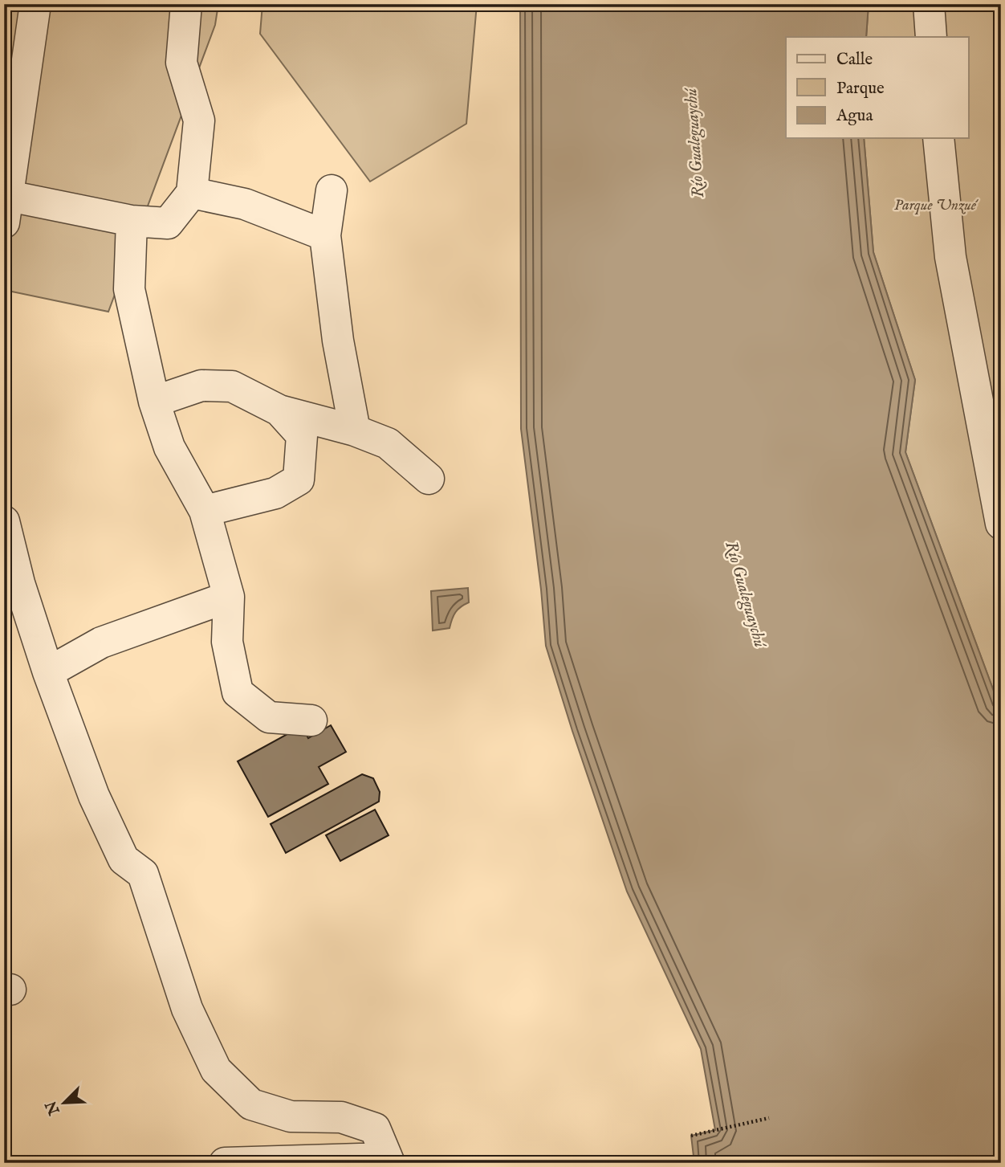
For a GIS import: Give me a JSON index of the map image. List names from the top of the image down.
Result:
{
  "water": ["Río Gualeguaychú"],
  "parks": ["Parque Unzué"],
  "legend": ["Calle", "Parque", "Agua"],
  "north": "bottom left"
}
